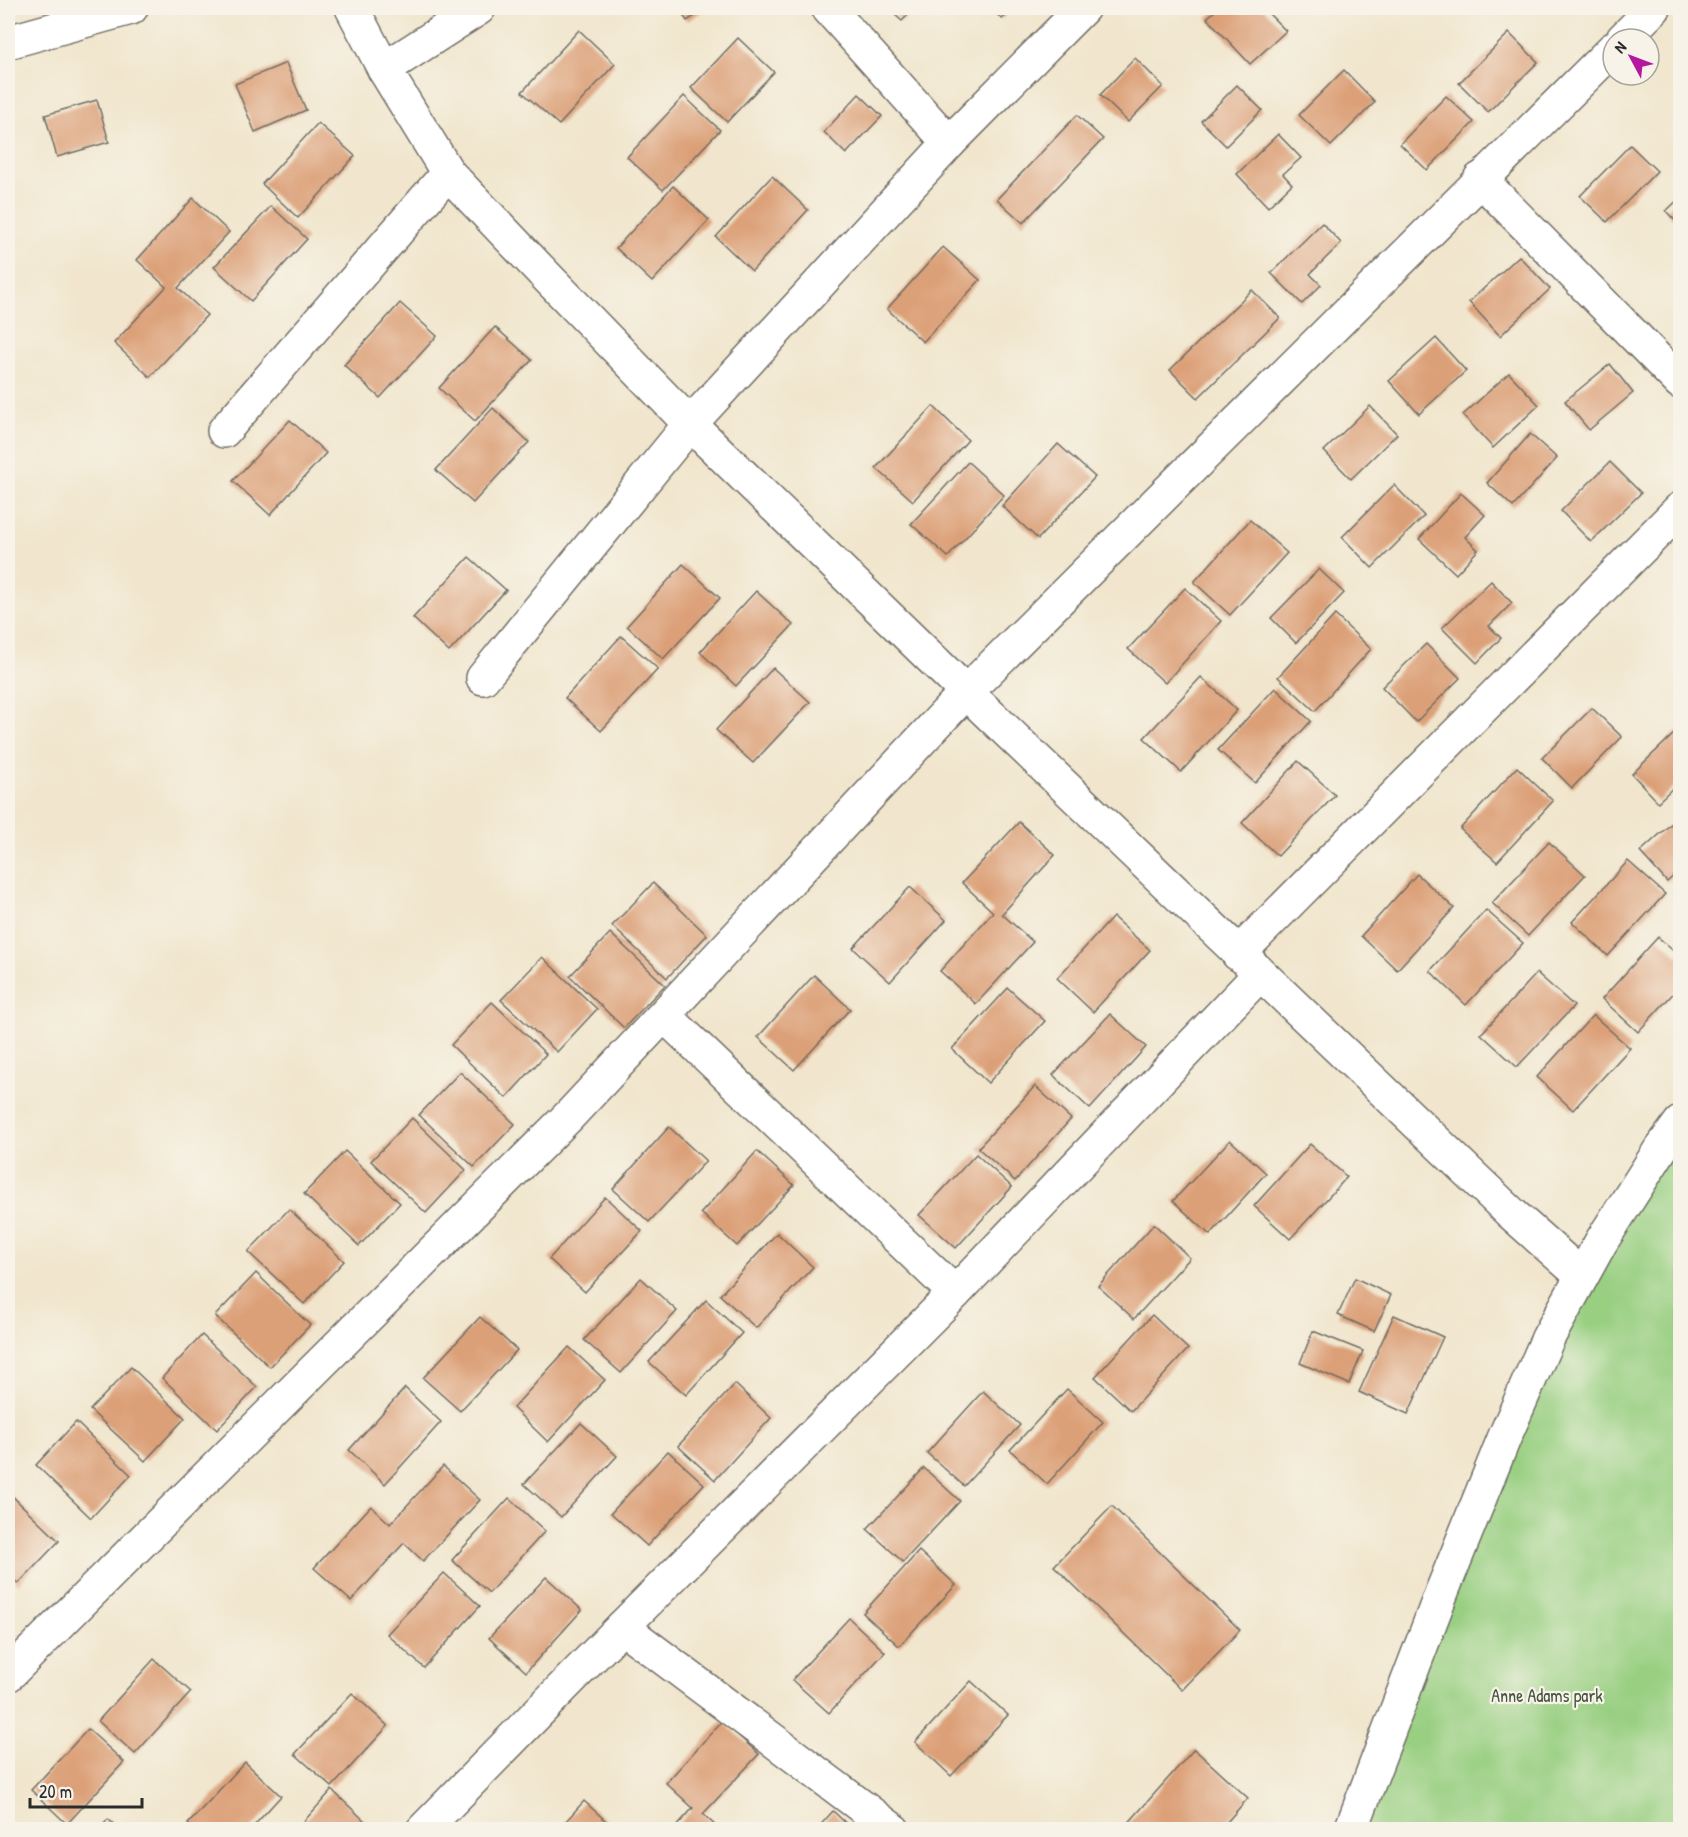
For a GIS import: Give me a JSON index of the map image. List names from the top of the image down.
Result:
{
  "parks": ["Anne Adams park"],
  "scale_bar": "20 m",
  "north": "top left"
}
